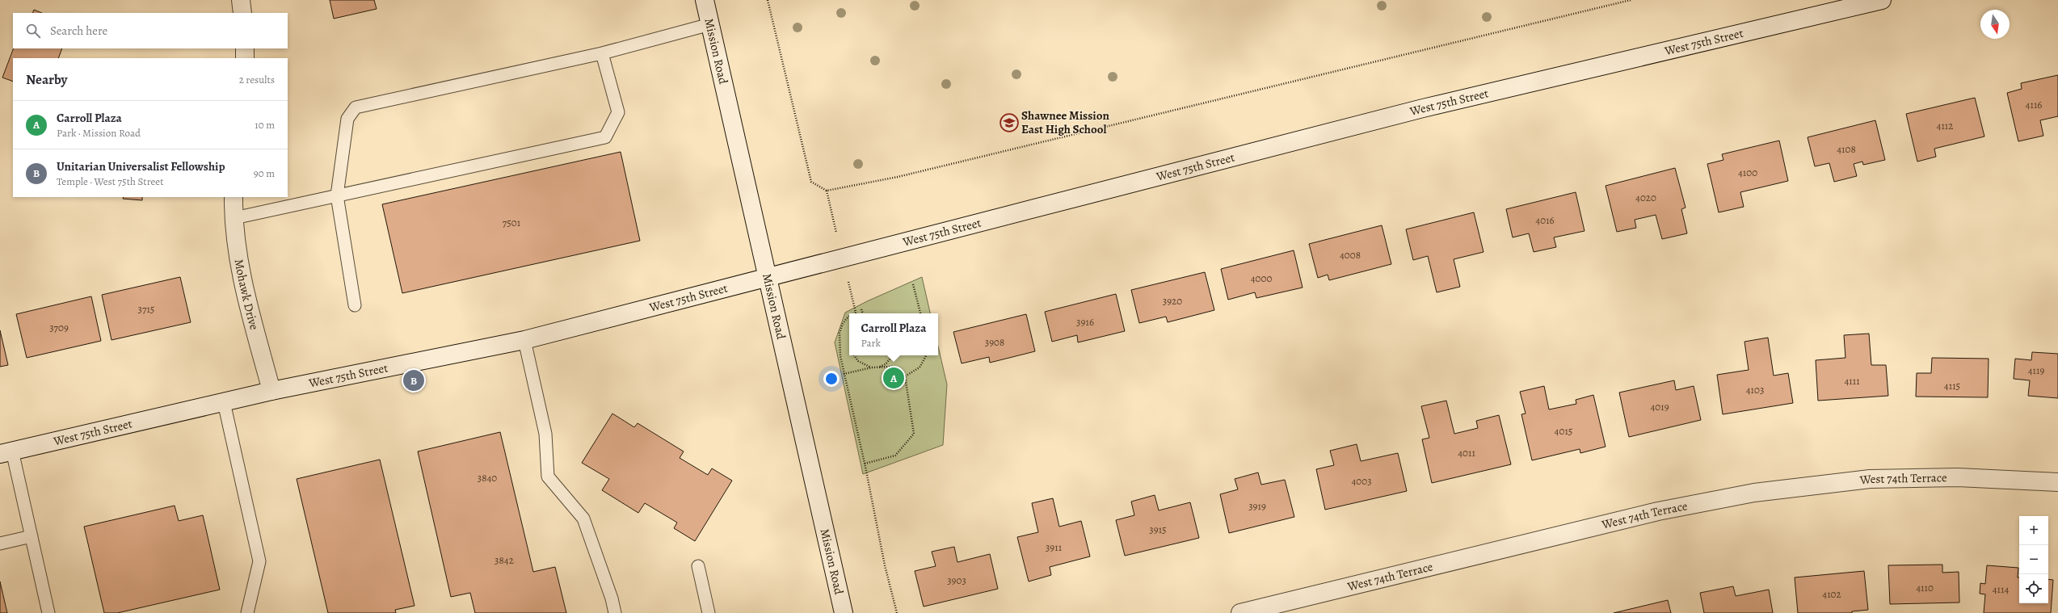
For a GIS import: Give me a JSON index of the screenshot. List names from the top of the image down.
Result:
{
  "streets": {
    "main road": [
      "West 75th Street",
      "Mission Road",
      "Mohawk Drive",
      "West 74th Terrace"
    ]
  },
  "crossings": [
    ["West 75th Street", "Mission Road"],
    ["West 75th Street", "Mohawk Drive"]
  ],
  "places": {
    "school or university": ["Shawnee Mission East High School"]
  },
  "house_numbers": [
    "4116",
    "4112",
    "4108",
    "4100",
    "4020",
    "4016",
    "7501",
    "4008",
    "4000",
    "3920",
    "3715",
    "3916",
    "3709",
    "3908",
    "4119",
    "4111",
    "4115",
    "4103",
    "4019",
    "4015",
    "4011",
    "3840",
    "4003",
    "3919",
    "3915",
    "3911",
    "3842",
    "3903",
    "4110",
    "4114",
    "4102"
  ],
  "north": "bottom",
  "page": {
    "search": "Search here",
    "heading": ["Nearby", "2 results"],
    "list": [
      {
        "mark": "A",
        "name": "Carroll Plaza",
        "note": "Park · Mission Road",
        "value": "10 m"
      },
      {
        "mark": "B",
        "name": "Unitarian Universalist Fellowship",
        "note": "Temple · West 75th Street",
        "value": "90 m"
      }
    ],
    "popup": ["Carroll Plaza", "Park"],
    "pins": ["A", "B"],
    "map_buttons": ["+", "−"]
  }
}
